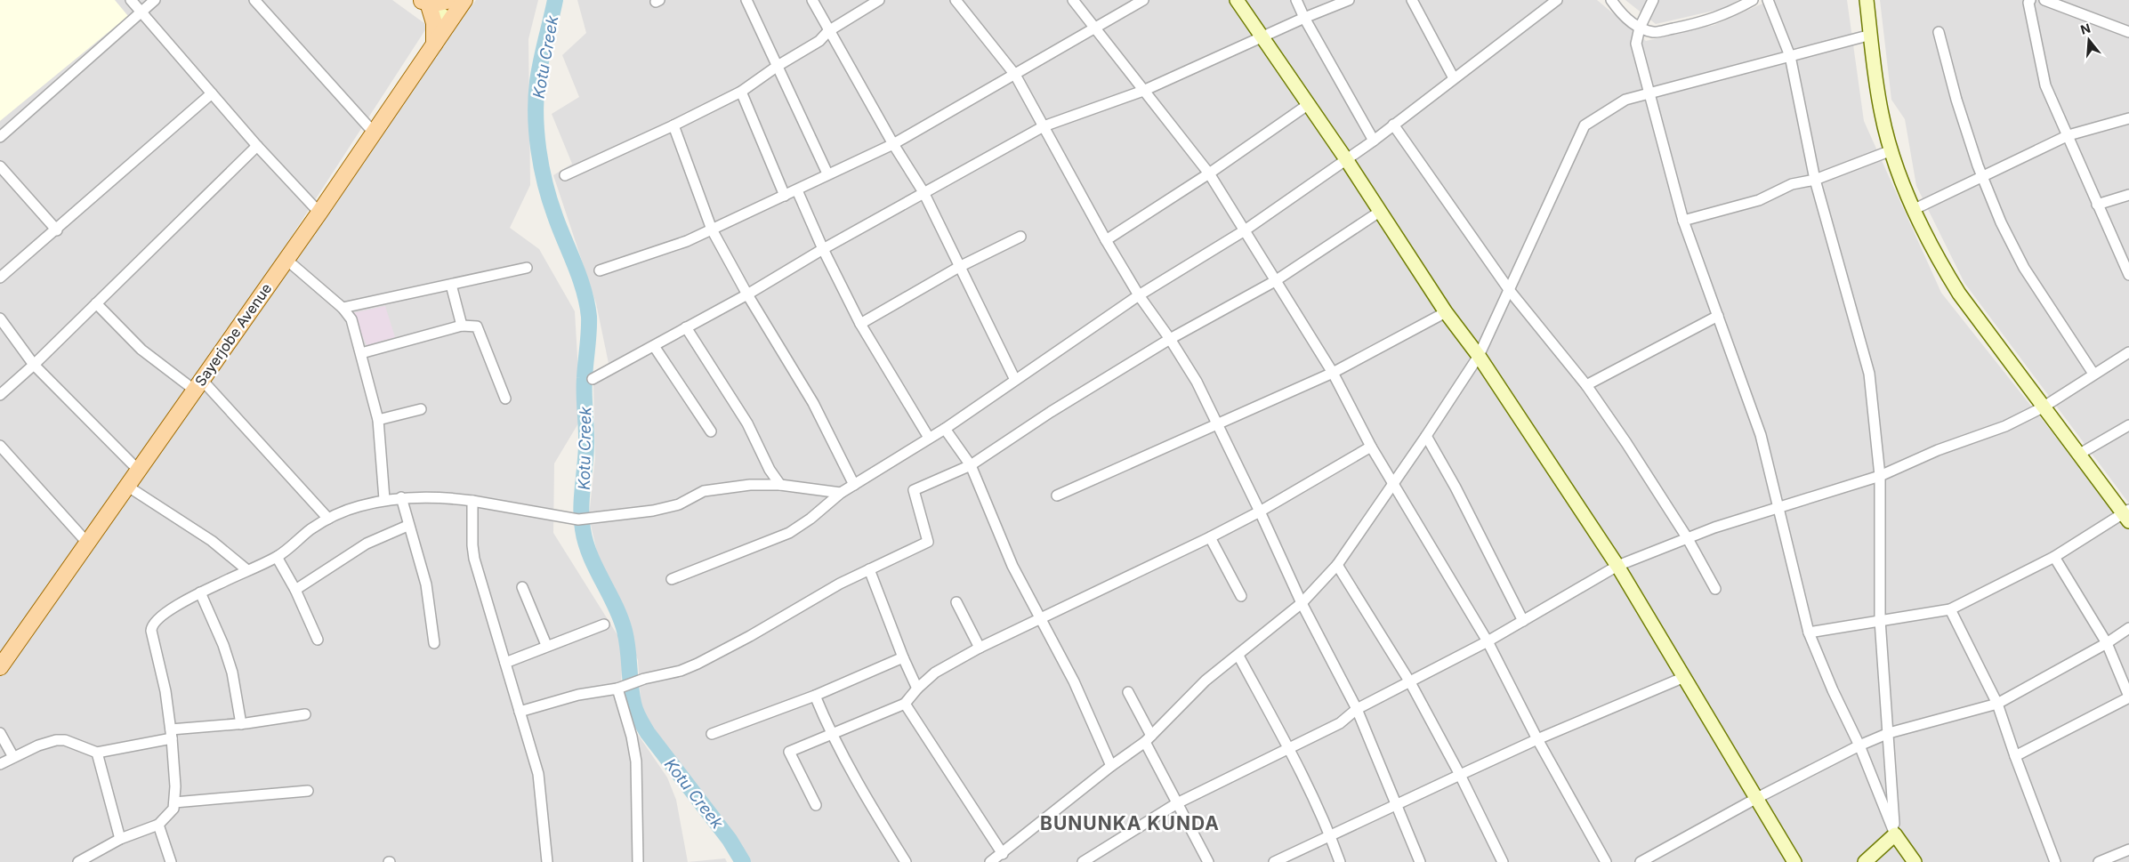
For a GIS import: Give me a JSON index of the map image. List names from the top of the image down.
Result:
{
  "streets": {
    "main road": ["Sayerjobe Avenue"]
  },
  "districts": ["BUNUNKA KUNDA"],
  "water": ["Kotu Creek"],
  "north": "top"
}
